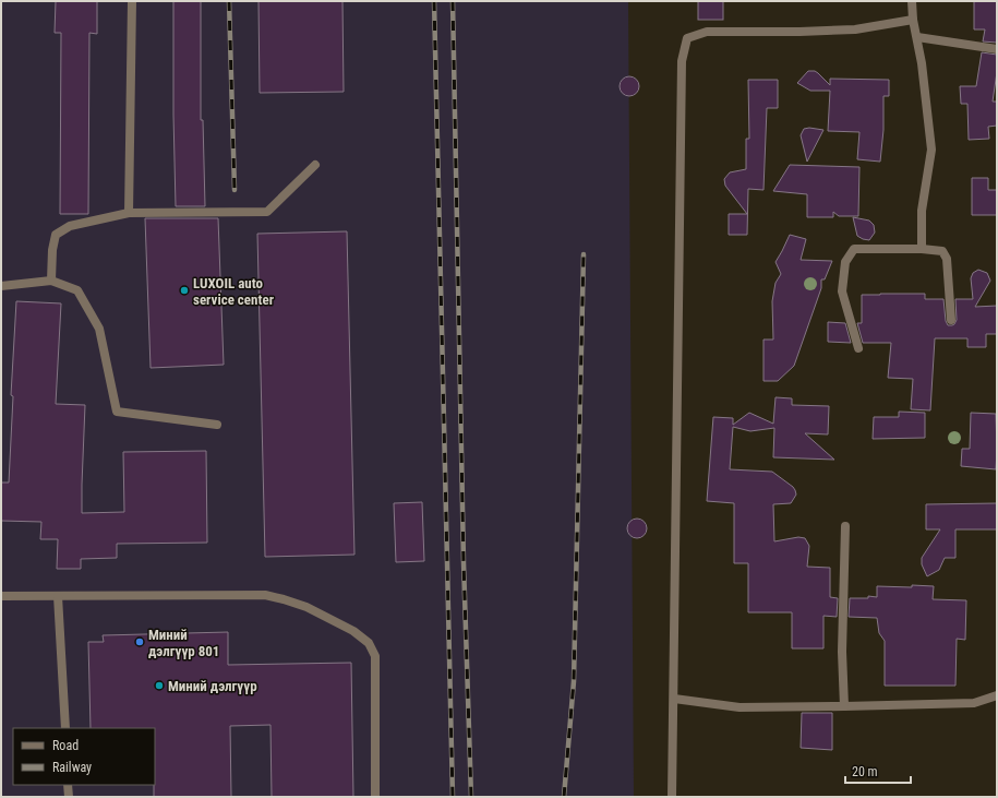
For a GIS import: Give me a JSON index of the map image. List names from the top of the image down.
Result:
{
  "places": ["LUXOIL auto service center", "Миний дэлгүүр 801", "Миний дэлгүүр"],
  "legend": ["Road", "Railway"],
  "scale_bar": "20 m"
}
